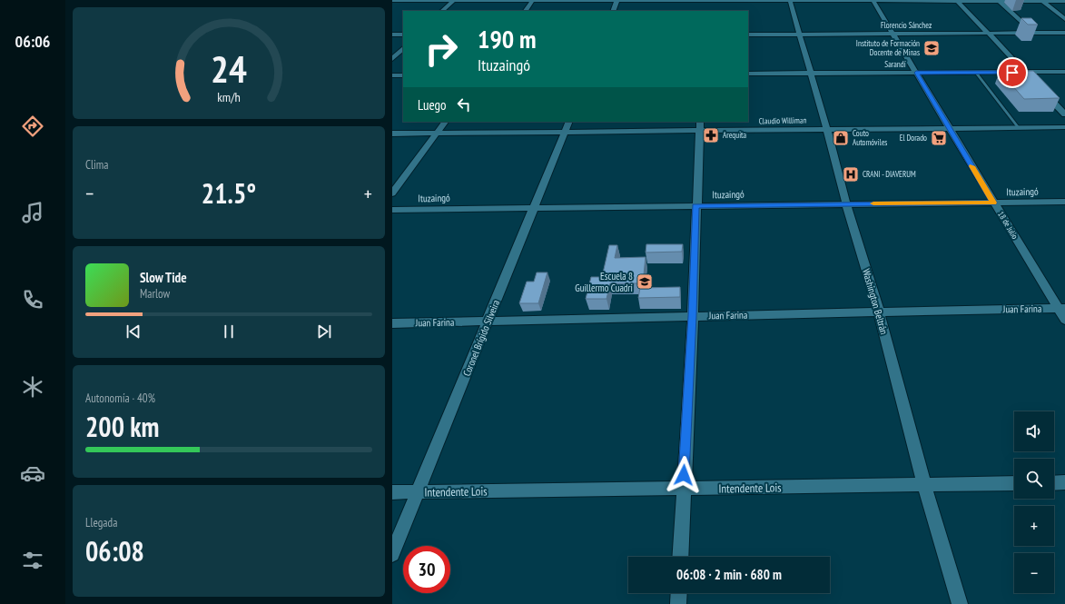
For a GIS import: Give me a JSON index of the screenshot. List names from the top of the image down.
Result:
{
  "streets": {
    "street": [
      "Florencio Sánchez",
      "Sarandí",
      "Claudio Williman",
      "Ituzaingó",
      "18 de Julio",
      "Washington Beltrán",
      "Juan Farina",
      "Coronel Brígido Silveira",
      "Intendente Lois"
    ]
  },
  "crossings": [
    ["Florencio Sánchez", "18 de Julio"],
    ["Florencio Sánchez", "Washington Beltrán"],
    ["Sarandí", "18 de Julio"],
    ["Sarandí", "Washington Beltrán"],
    ["Claudio Williman", "18 de Julio"],
    ["Claudio Williman", "Washington Beltrán"],
    ["Claudio Williman", "Coronel Brígido Silveira"],
    ["Ituzaingó", "18 de Julio"],
    ["Ituzaingó", "Washington Beltrán"],
    ["Ituzaingó", "Coronel Brígido Silveira"],
    ["18 de Julio", "Juan Farina"],
    ["Washington Beltrán", "Juan Farina"],
    ["Washington Beltrán", "Intendente Lois"],
    ["Juan Farina", "Coronel Brígido Silveira"],
    ["Coronel Brígido Silveira", "Intendente Lois"]
  ],
  "places": {
    "school or university": ["Instituto de Formación Docente de Minas", "Escuela 8 Guillermo Cuadri"],
    "pharmacy": ["Arequita"],
    "shop": ["Couto Automóviles"],
    "supermarket": ["El Dorado"],
    "hospital": ["CRANI - DIAVERUM"]
  },
  "page": {
    "tabs": "06:06",
    "turn": ["190 m", "Ituzaingó"],
    "then": "Luego",
    "tile": [
      "Clima",
      ["Autonomía · 40%", "200 km"],
      ["Llegada", "06:08"]
    ],
    "heat": ["−", "21.5°", "+"],
    "song": ["Slow Tide", "Marlow"],
    "map_buttons": ["+", "−"],
    "limit": "30",
    "trip": "06:08 · 2 min · 680 m",
    "gauge": ["24", "km/h"]
  }
}
